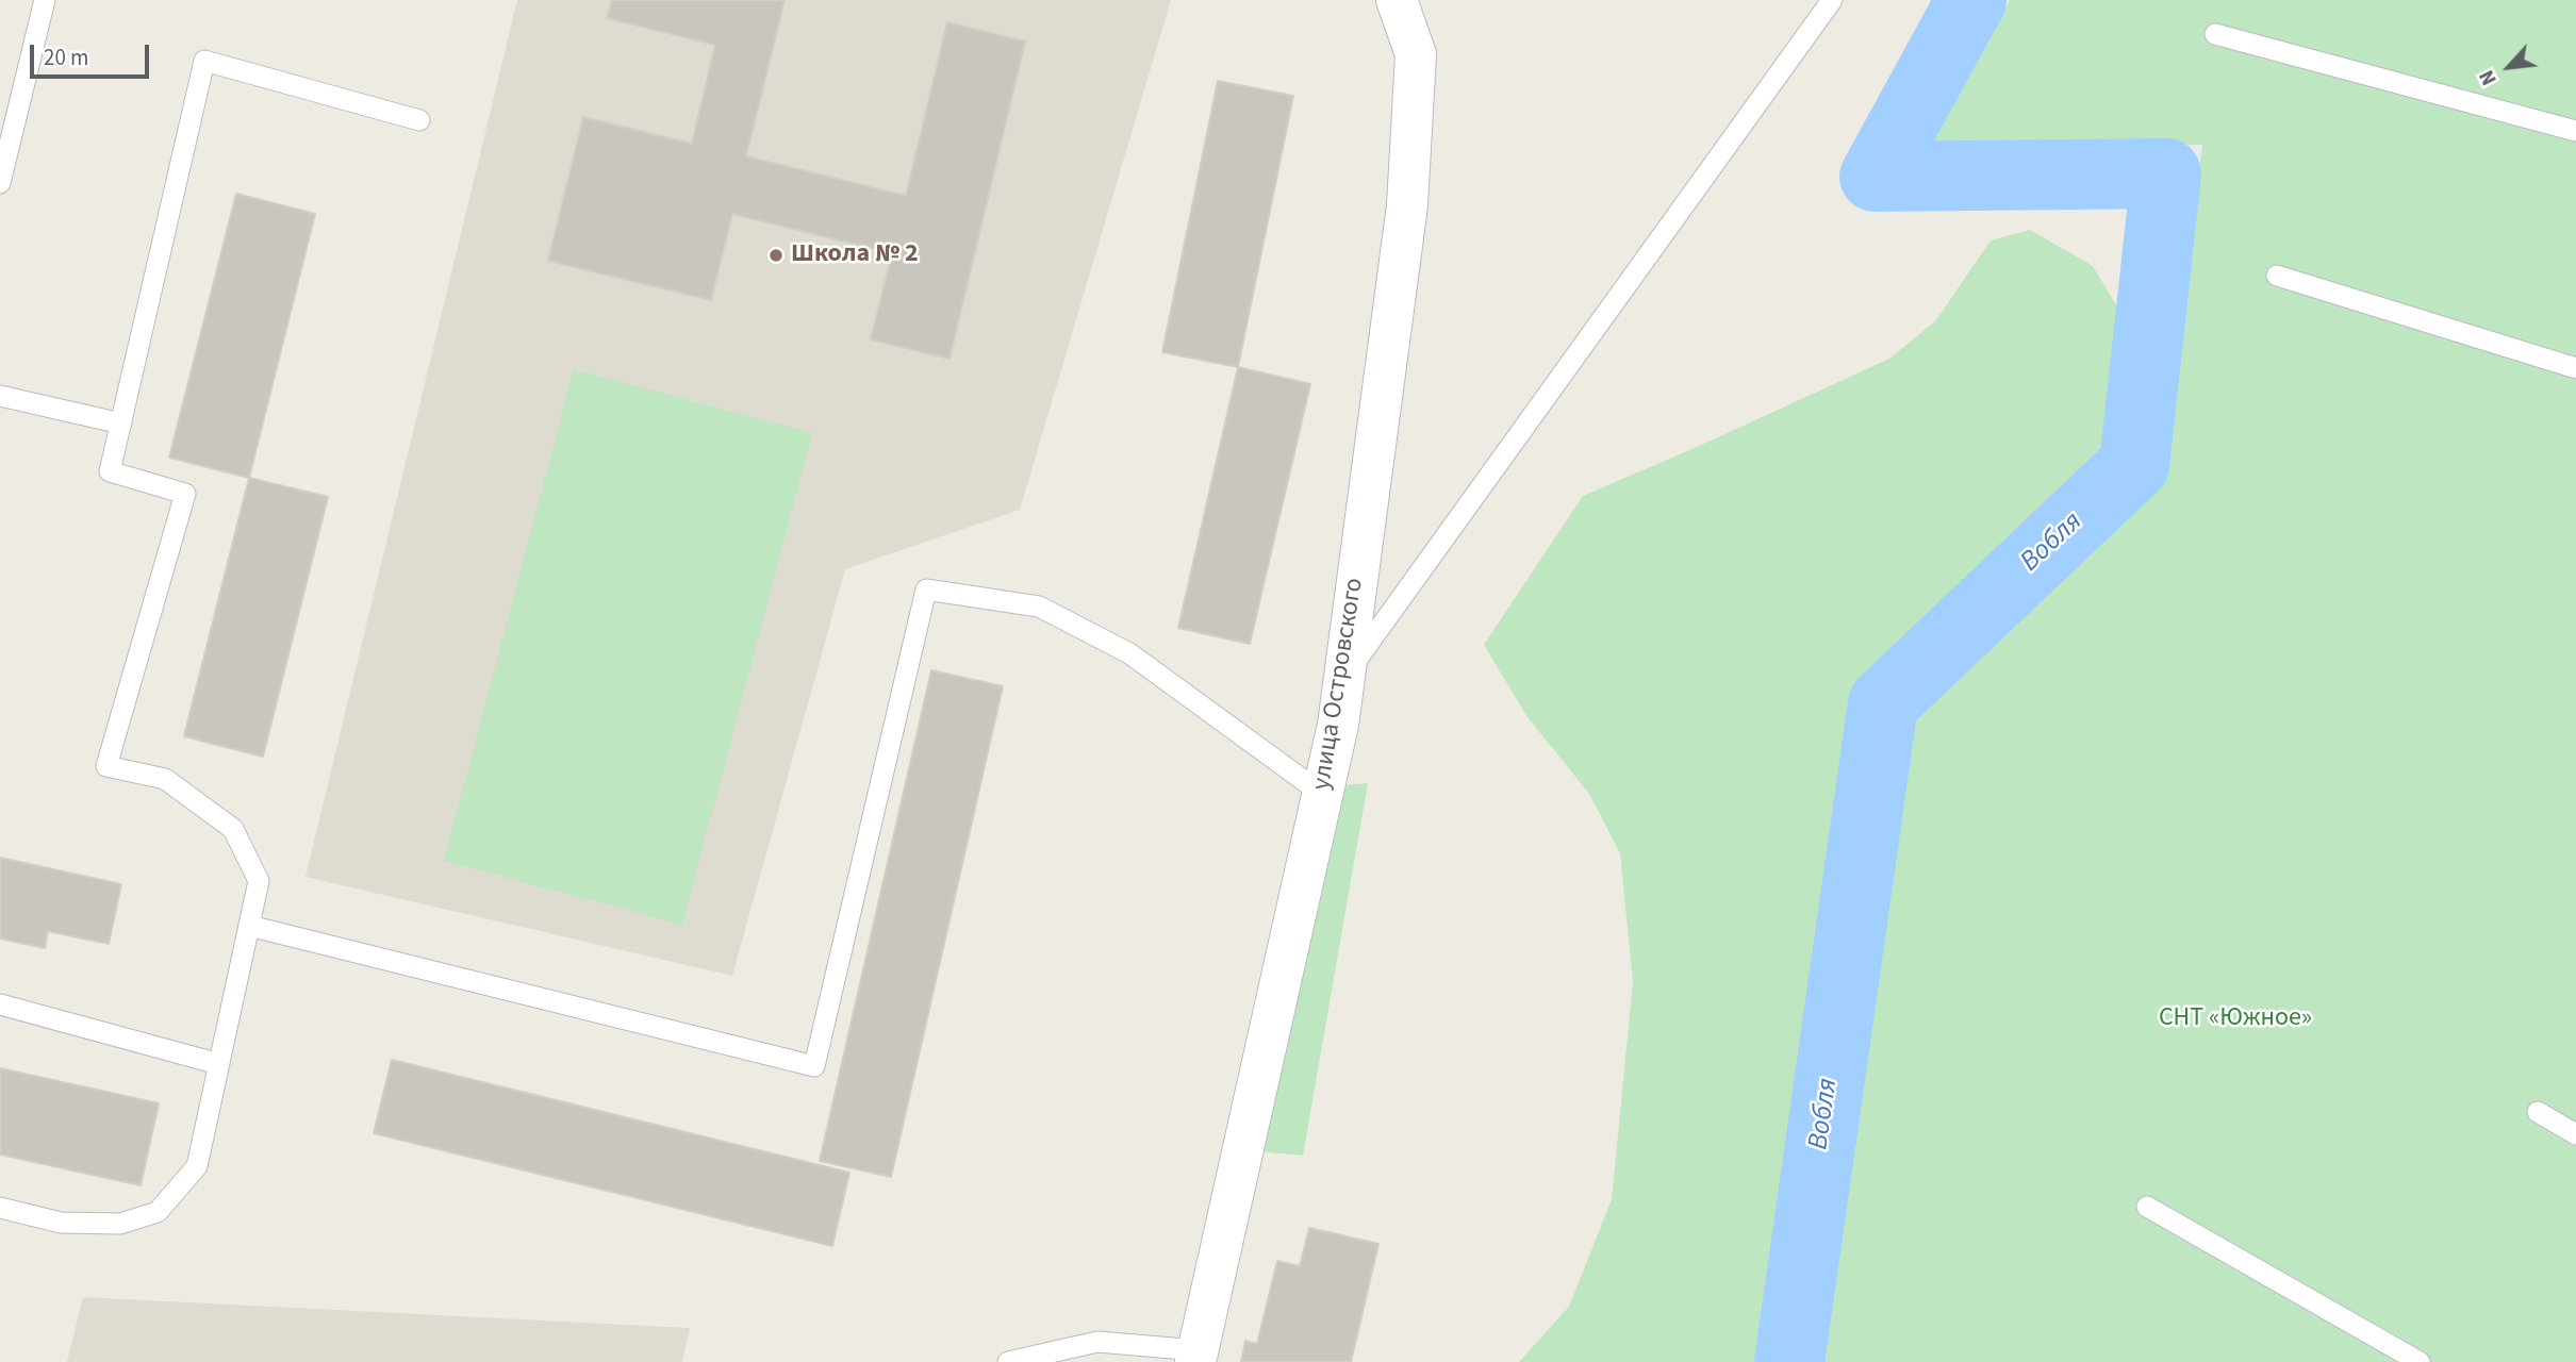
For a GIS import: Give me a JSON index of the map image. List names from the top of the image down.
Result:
{
  "streets": {
    "street": ["улица Островского"]
  },
  "water": ["Вобля"],
  "parks": ["СНТ «Южное»"],
  "places": ["Школа № 2"],
  "scale_bar": "20 m",
  "north": "bottom left"
}
